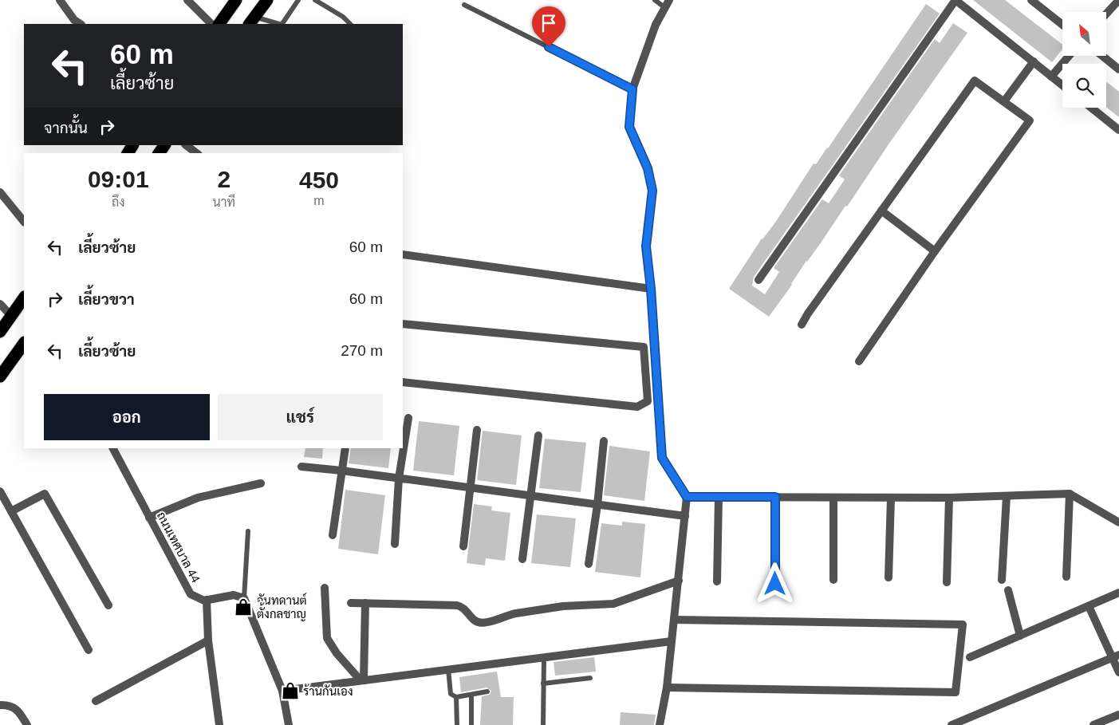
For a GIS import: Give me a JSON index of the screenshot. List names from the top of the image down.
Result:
{
  "streets": {
    "street": ["ถนนเทศบาล 44"]
  },
  "places": {
    "shop": ["จันทดานต์ ตั้งกลชาญ", "ร้านกันเอง"]
  },
  "north": "top left",
  "page": {
    "turn": ["60 m", "เลี้ยวซ้าย"],
    "then": "จากนั้น",
    "eta": [
      "09:01",
      "ถึง",
      "2",
      "นาที",
      "450",
      "m"
    ],
    "list": [
      {
        "name": "เลี้ยวซ้าย",
        "value": "60 m"
      },
      {
        "name": "เลี้ยวขวา",
        "value": "60 m"
      },
      {
        "name": "เลี้ยวซ้าย",
        "value": "270 m"
      }
    ],
    "buttons": ["ออก", "แชร์"]
  }
}
